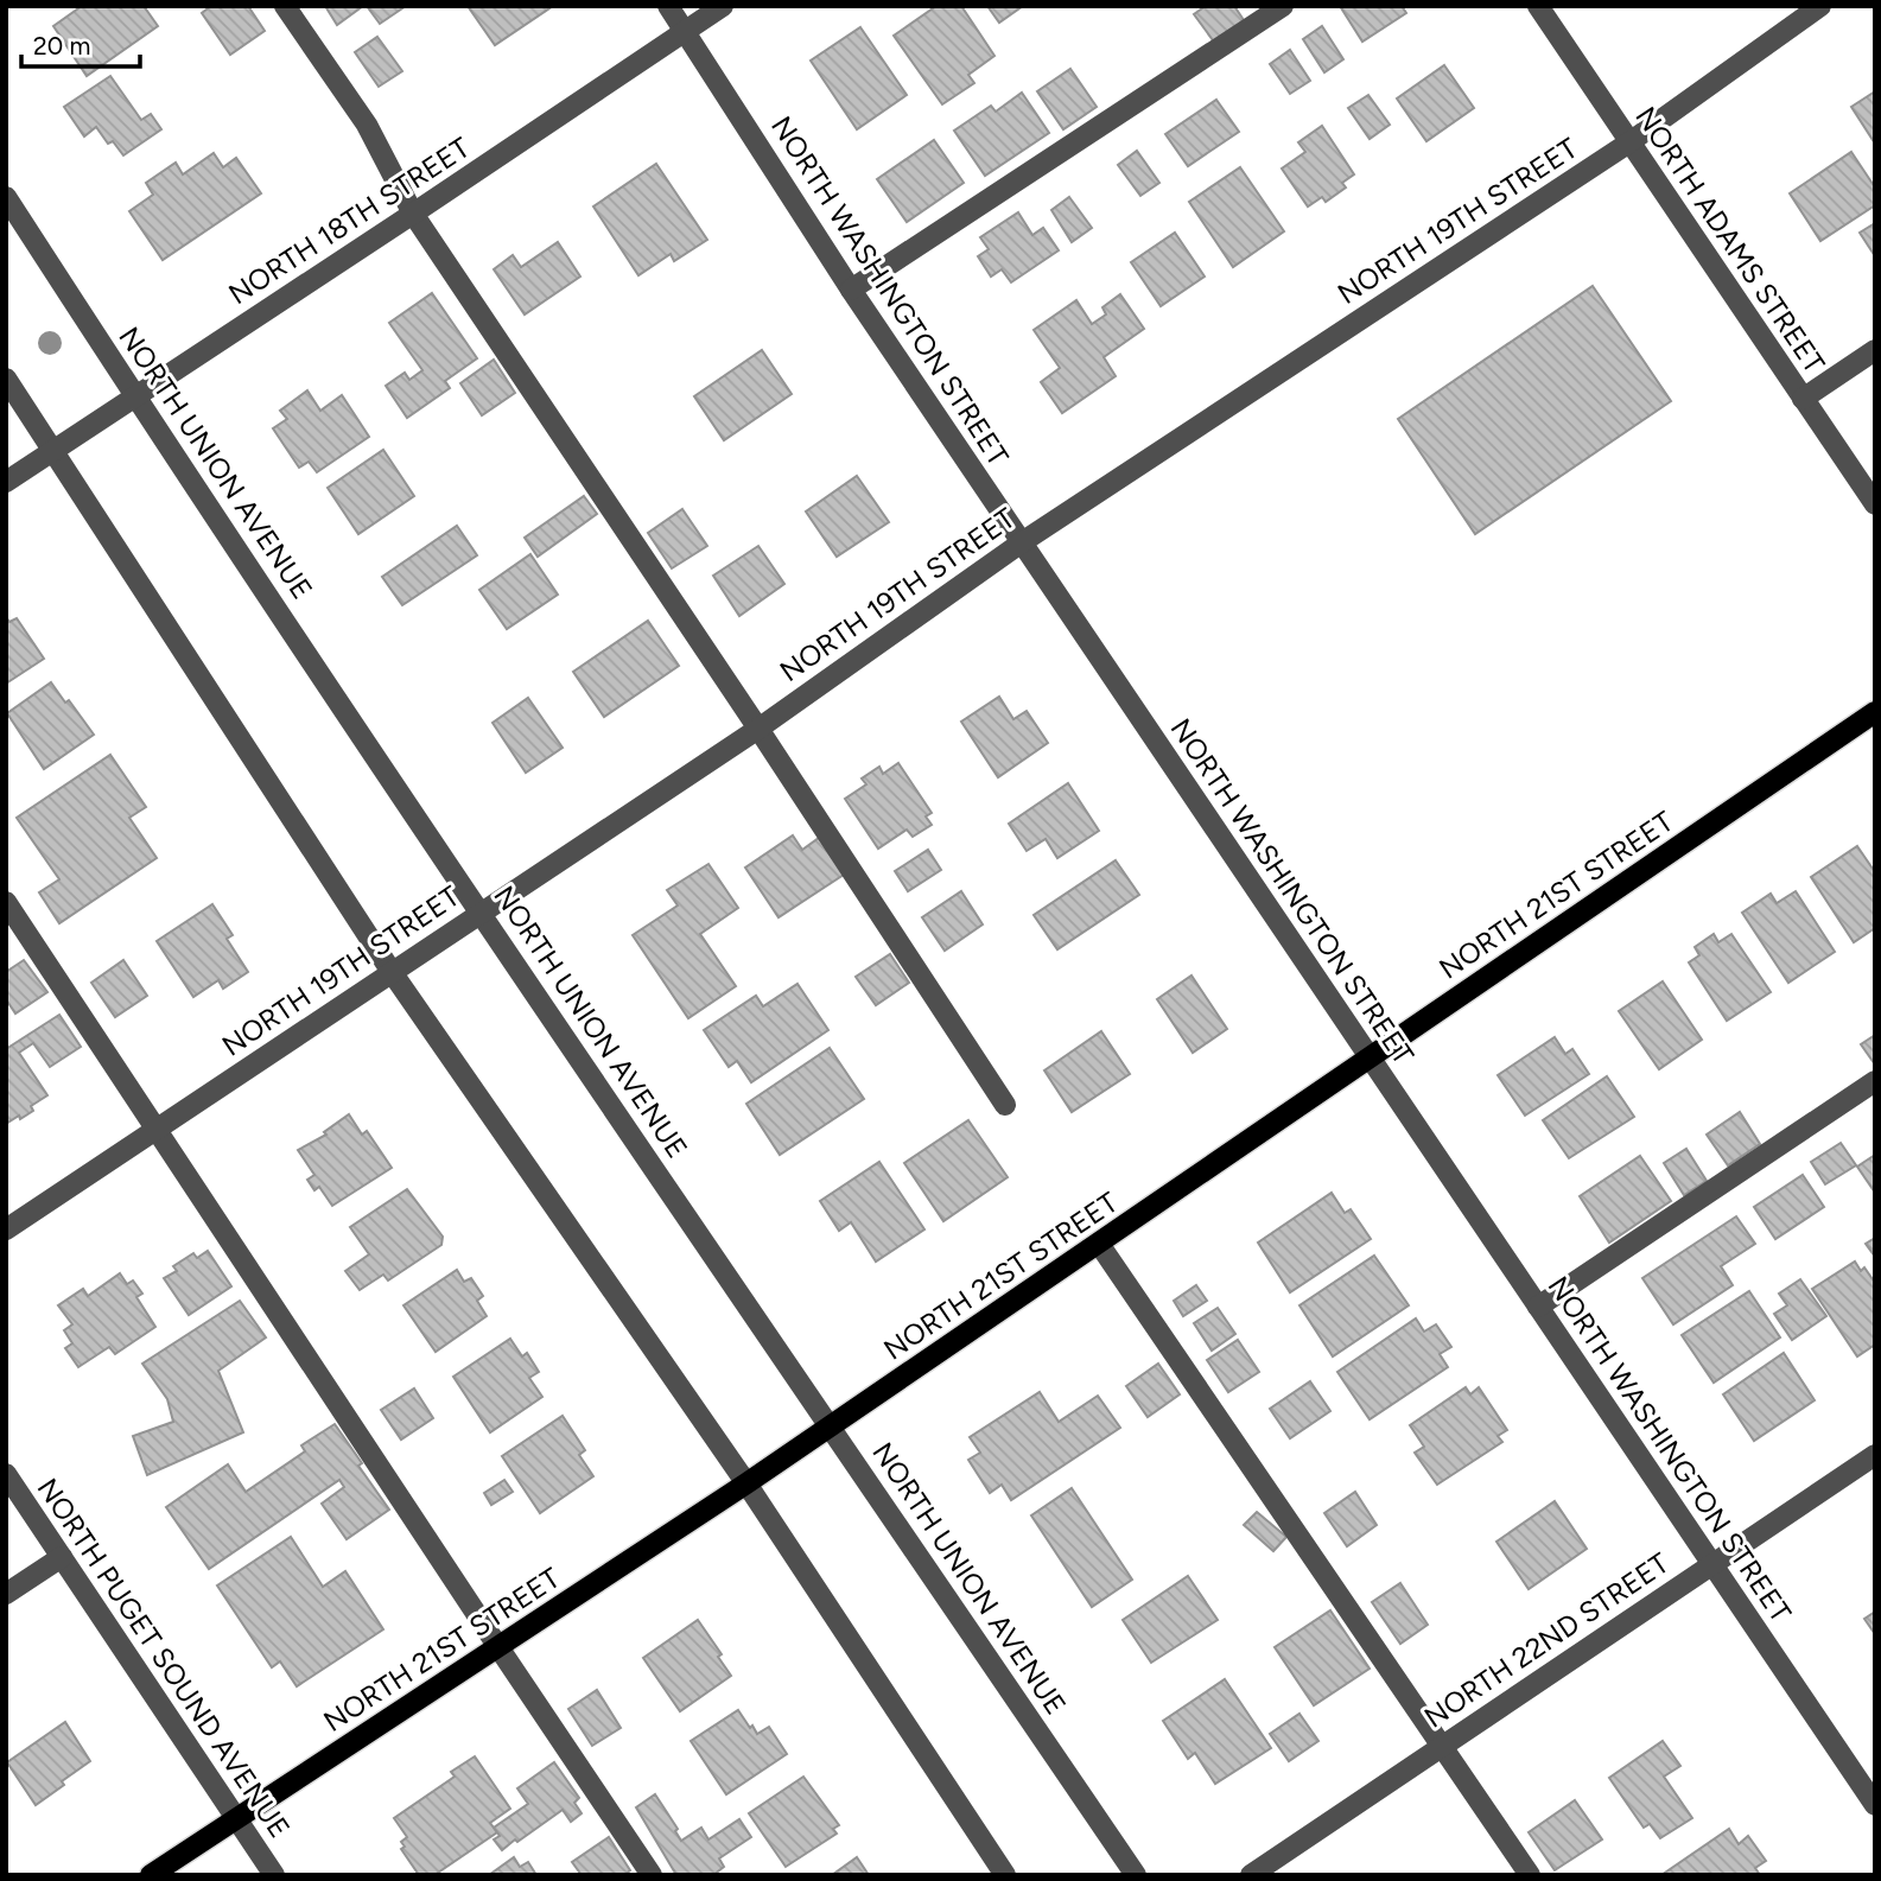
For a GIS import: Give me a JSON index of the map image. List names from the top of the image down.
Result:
{
  "streets": {
    "main road": ["NORTH 21ST STREET"],
    "street": [
      "NORTH 18TH STREET",
      "NORTH 19TH STREET",
      "NORTH ADAMS STREET",
      "NORTH WASHINGTON STREET",
      "NORTH UNION AVENUE",
      "NORTH 22ND STREET",
      "NORTH PUGET SOUND AVENUE"
    ]
  },
  "crossings": [
    ["NORTH 18TH STREET", "NORTH WASHINGTON STREET"],
    ["NORTH 18TH STREET", "NORTH UNION AVENUE"],
    ["NORTH 19TH STREET", "NORTH ADAMS STREET"],
    ["NORTH 19TH STREET", "NORTH WASHINGTON STREET"],
    ["NORTH 19TH STREET", "NORTH UNION AVENUE"],
    ["NORTH WASHINGTON STREET", "NORTH 21ST STREET"],
    ["NORTH WASHINGTON STREET", "NORTH 22ND STREET"],
    ["NORTH UNION AVENUE", "NORTH 21ST STREET"],
    ["NORTH 21ST STREET", "NORTH PUGET SOUND AVENUE"]
  ],
  "scale_bar": "20 m"
}
